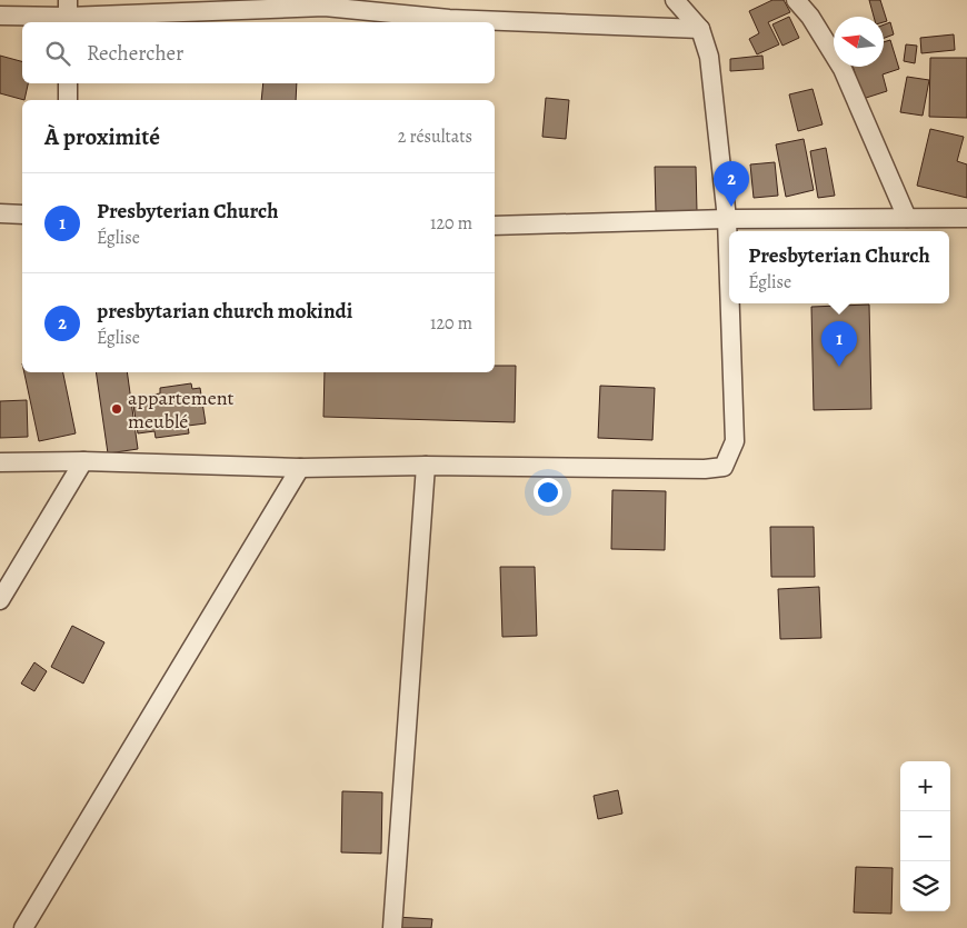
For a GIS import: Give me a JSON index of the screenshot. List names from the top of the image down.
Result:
{
  "places": ["appartement meublé"],
  "north": "left",
  "page": {
    "search": "Rechercher",
    "heading": ["À proximité", "2 résultats"],
    "pins": ["2", "1"],
    "list": [
      {
        "mark": "1",
        "name": "Presbyterian Church",
        "note": "Église",
        "value": "120 m"
      },
      {
        "mark": "2",
        "name": "presbytarian church mokindi",
        "note": "Église",
        "value": "120 m"
      }
    ],
    "popup": ["Presbyterian Church", "Église"],
    "map_buttons": ["+", "−"]
  }
}
